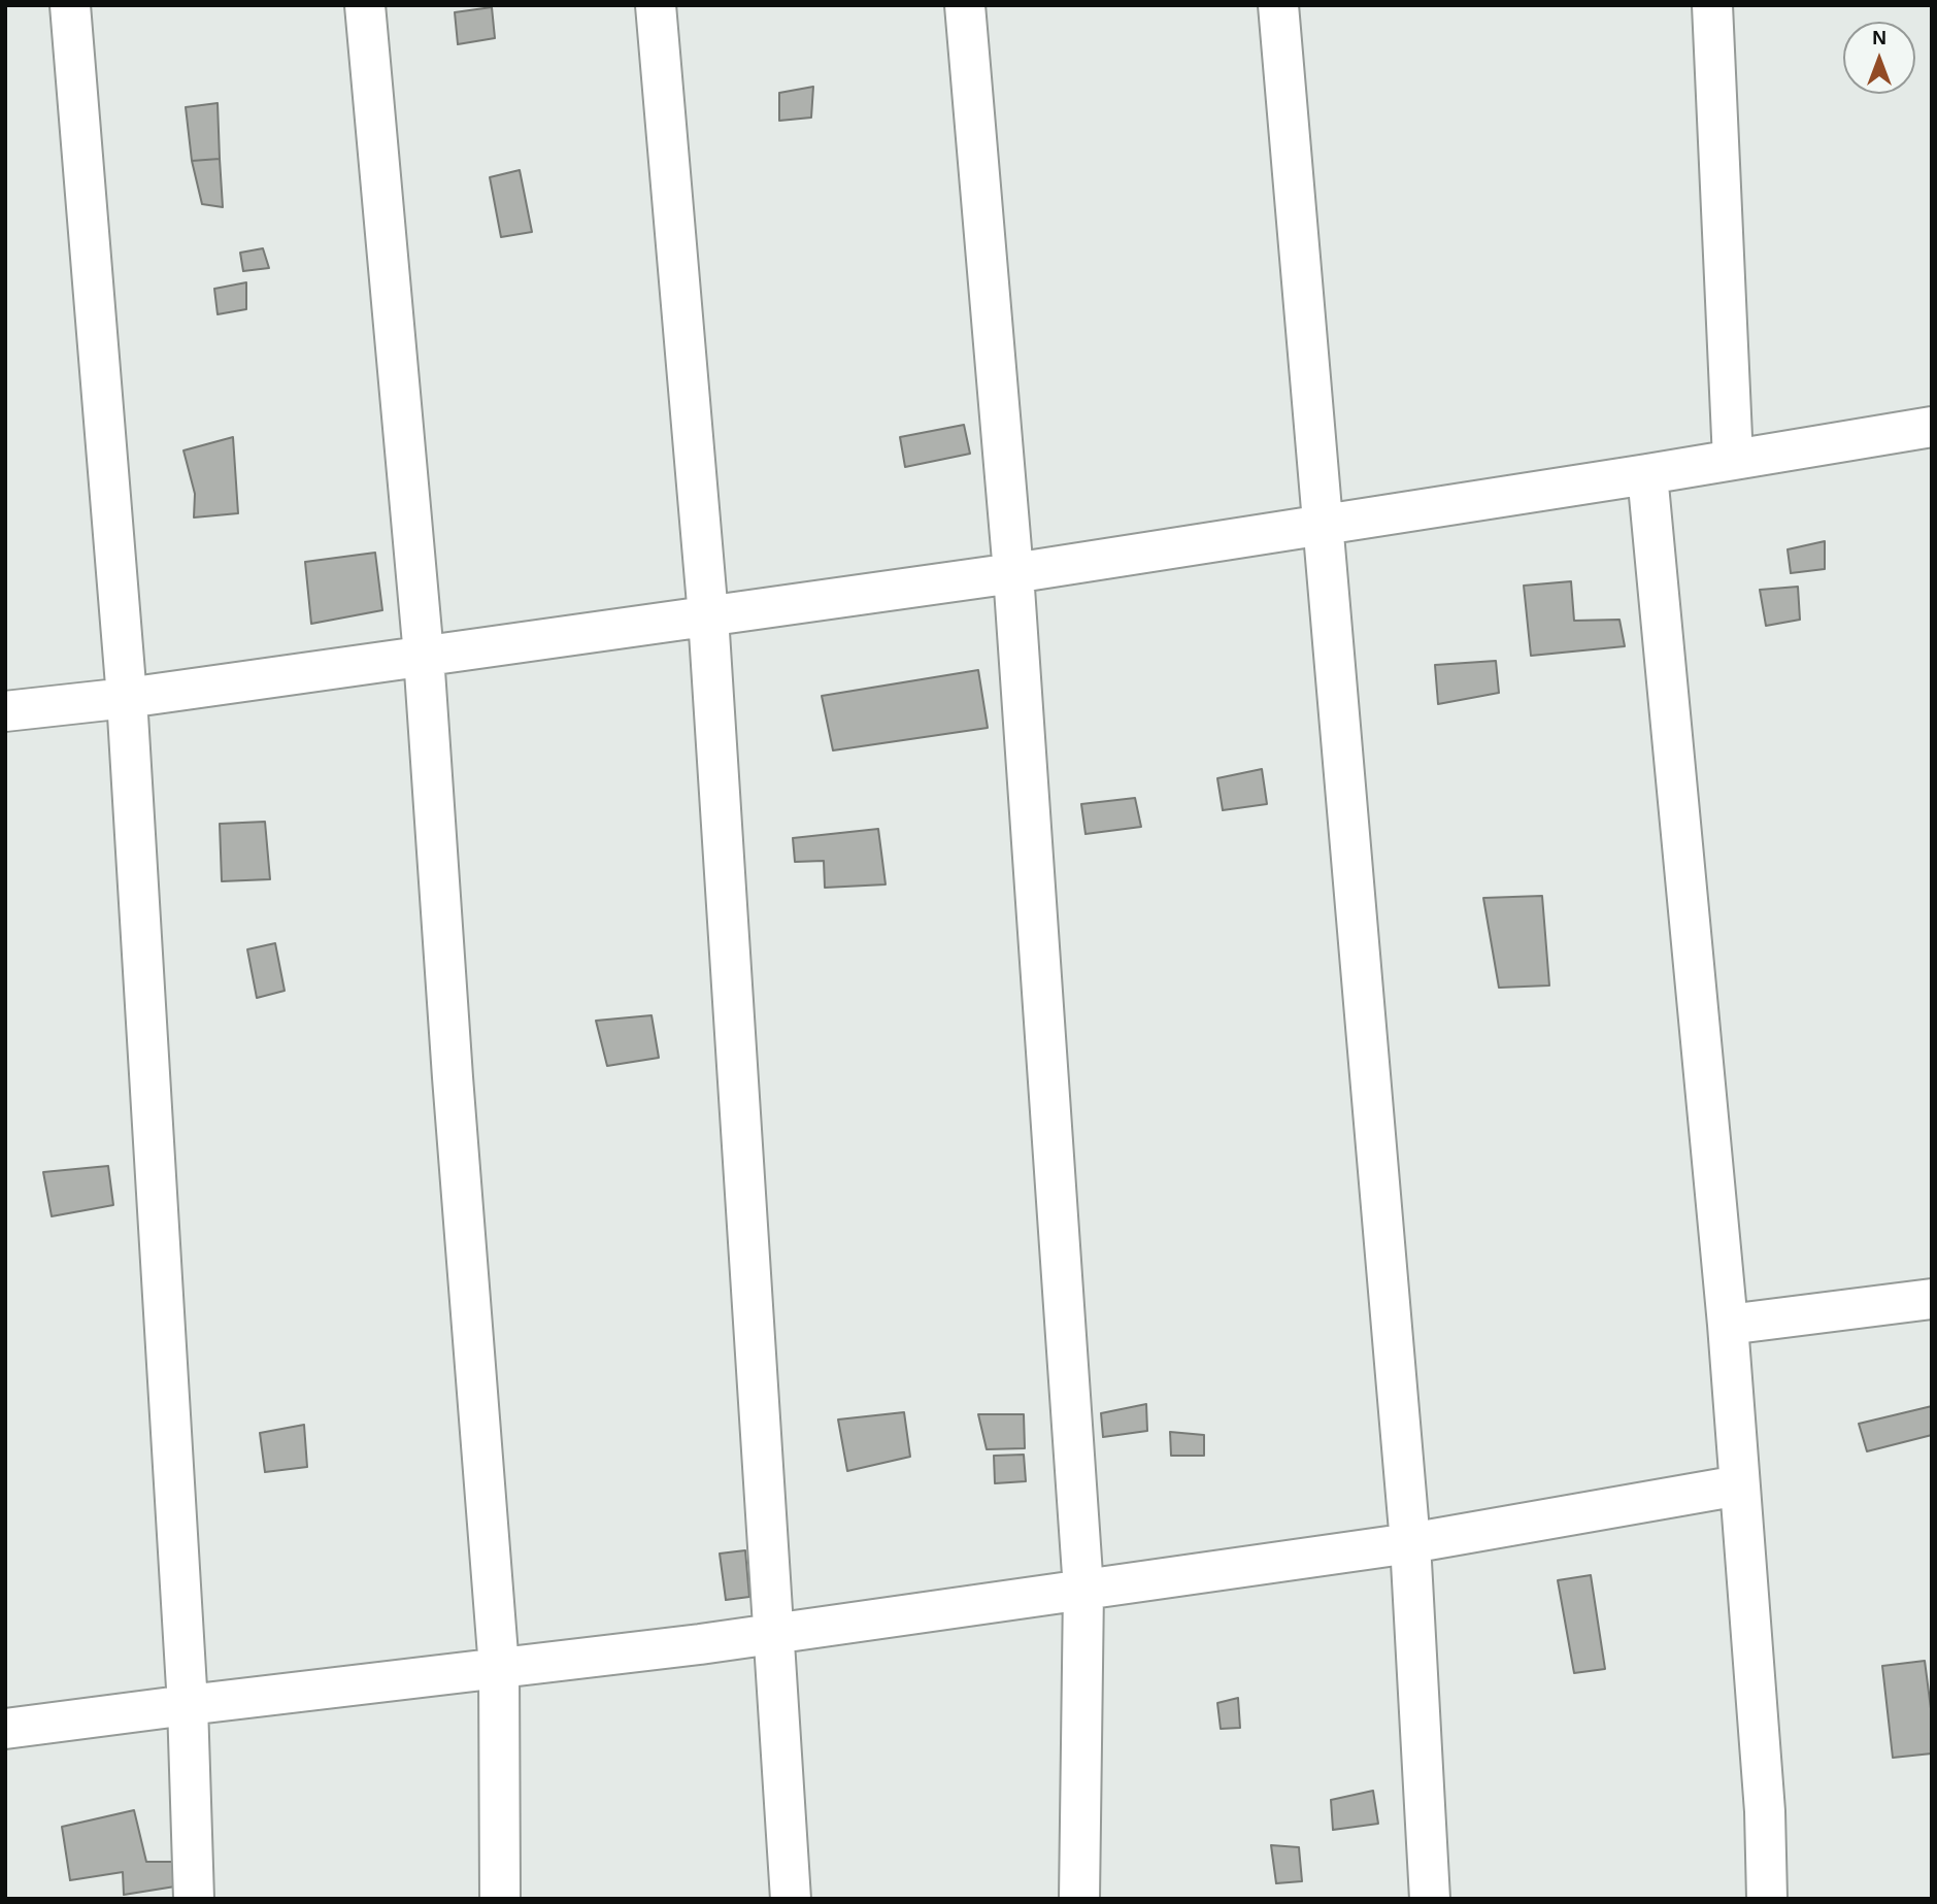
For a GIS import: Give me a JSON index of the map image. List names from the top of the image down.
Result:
{
  "north": "top"
}
